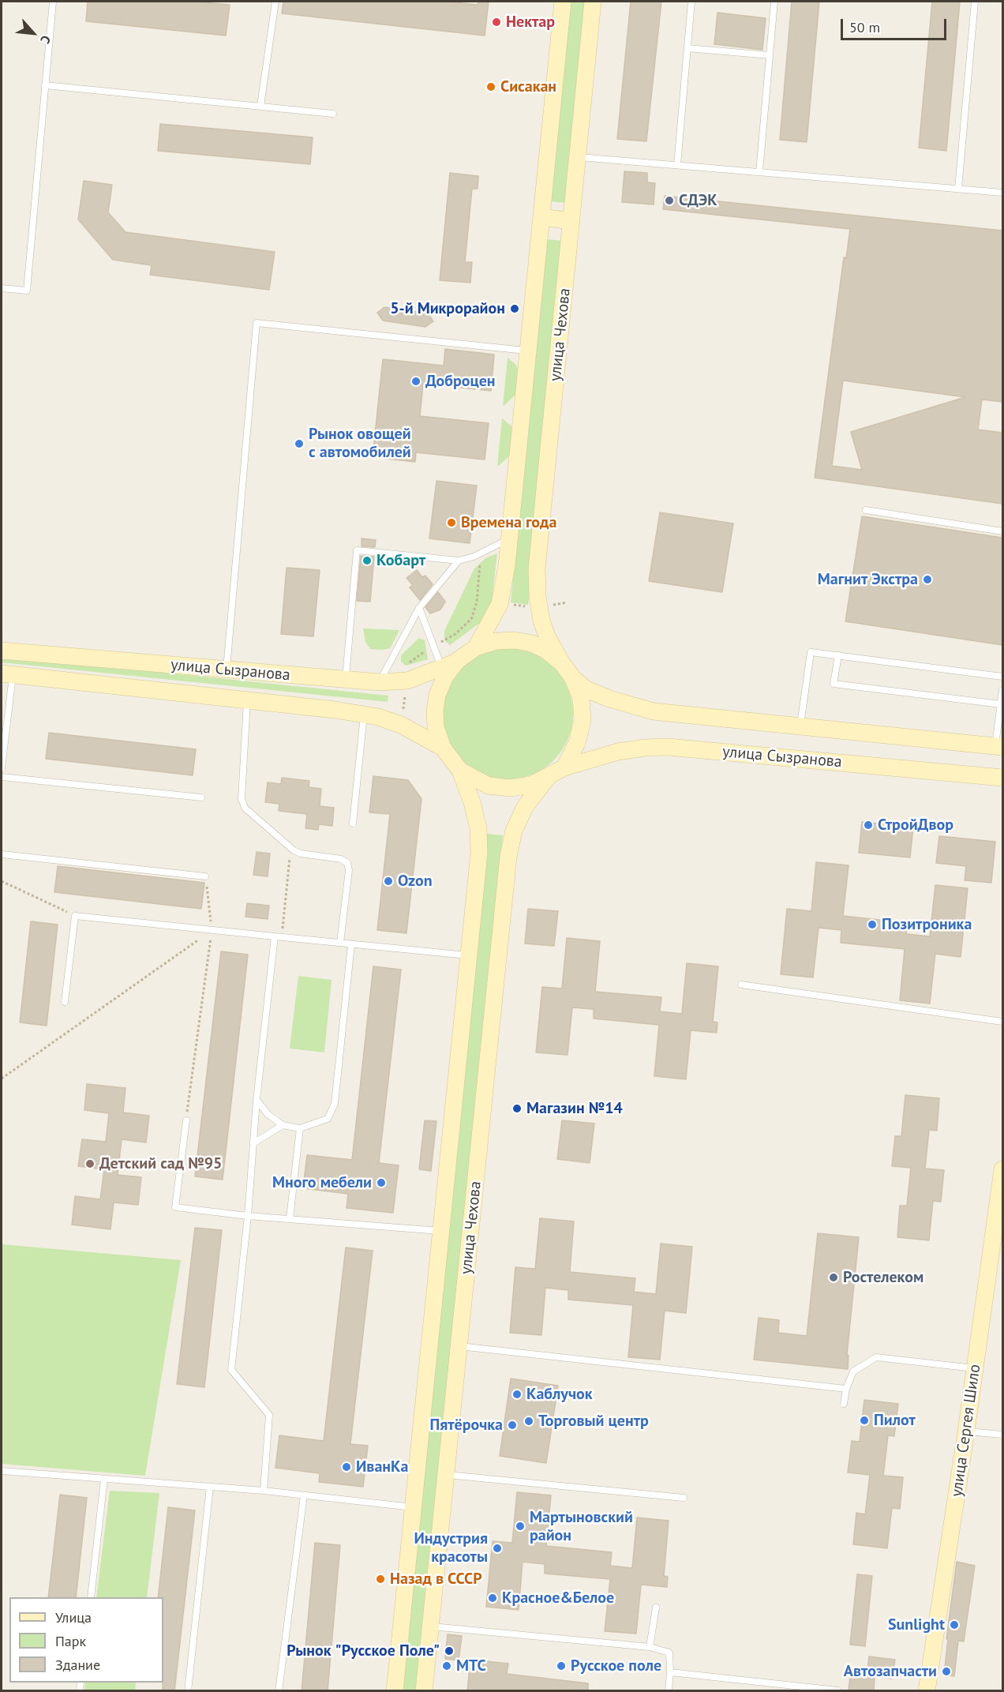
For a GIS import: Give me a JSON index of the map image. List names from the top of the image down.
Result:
{
  "streets": {
    "main road": ["улица Чехова", "улица Сызранова", "улица Сергея Шило"]
  },
  "crossings": [
    ["улица Чехова", "улица Сызранова"]
  ],
  "places": [
    "Нектар",
    "Сисакан",
    "СДЭК",
    "5-й Микрорайон",
    "Доброцен",
    "Рынок овощей с автомобилей",
    "Времена года",
    "Кобарт",
    "Магнит Экстра",
    "СтройДвор",
    "Ozon",
    "Позитроника",
    "Магазин №14",
    "Детский сад №95",
    "Много мебели",
    "Ростелеком",
    "Каблучок",
    "Пилот",
    "Торговый центр",
    "Пятёрочка",
    "ИванКа",
    "Мартыновский район",
    "Индустрия красоты",
    "Назад в СССР",
    "Красное&Белое",
    "Sunlight",
    "Рынок \"Русское Поле\"",
    "МТС",
    "Русское поле",
    "Автозапчасти"
  ],
  "legend": ["Улица", "Парк", "Здание"],
  "scale_bar": "50 m",
  "north": "bottom right"
}
